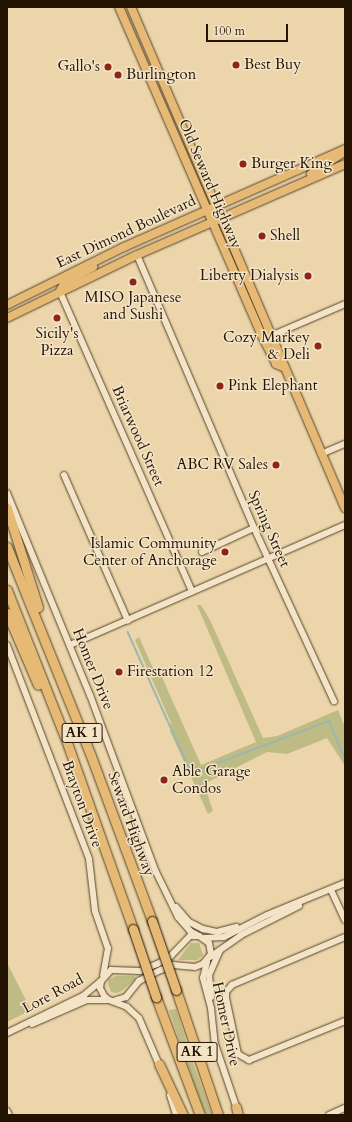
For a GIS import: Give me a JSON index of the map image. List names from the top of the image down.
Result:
{
  "streets": {
    "highway": ["AK 1", "Seward Highway"],
    "main road": ["Old Seward Highway", "East Dimond Boulevard"],
    "street": [
      "Briarwood Street",
      "Spring Street",
      "Homer Drive",
      "Brayton Drive",
      "Lore Road"
    ]
  },
  "crossings": [
    ["Old Seward Highway", "East Dimond Boulevard"],
    ["East Dimond Boulevard", "Briarwood Street"],
    ["East Dimond Boulevard", "Spring Street"],
    ["Homer Drive", "Lore Road"],
    ["Brayton Drive", "Lore Road"]
  ],
  "places": [
    "Best Buy",
    "Gallo's",
    "Burlington",
    "Burger King",
    "Shell",
    "Liberty Dialysis",
    "MISO Japanese and Sushi",
    "Sicily's Pizza",
    "Cozy Markey & Deli",
    "Pink Elephant",
    "ABC RV Sales",
    "Islamic Community Center of Anchorage",
    "Firestation 12",
    "Able Garage Condos"
  ],
  "scale_bar": "100 m"
}
